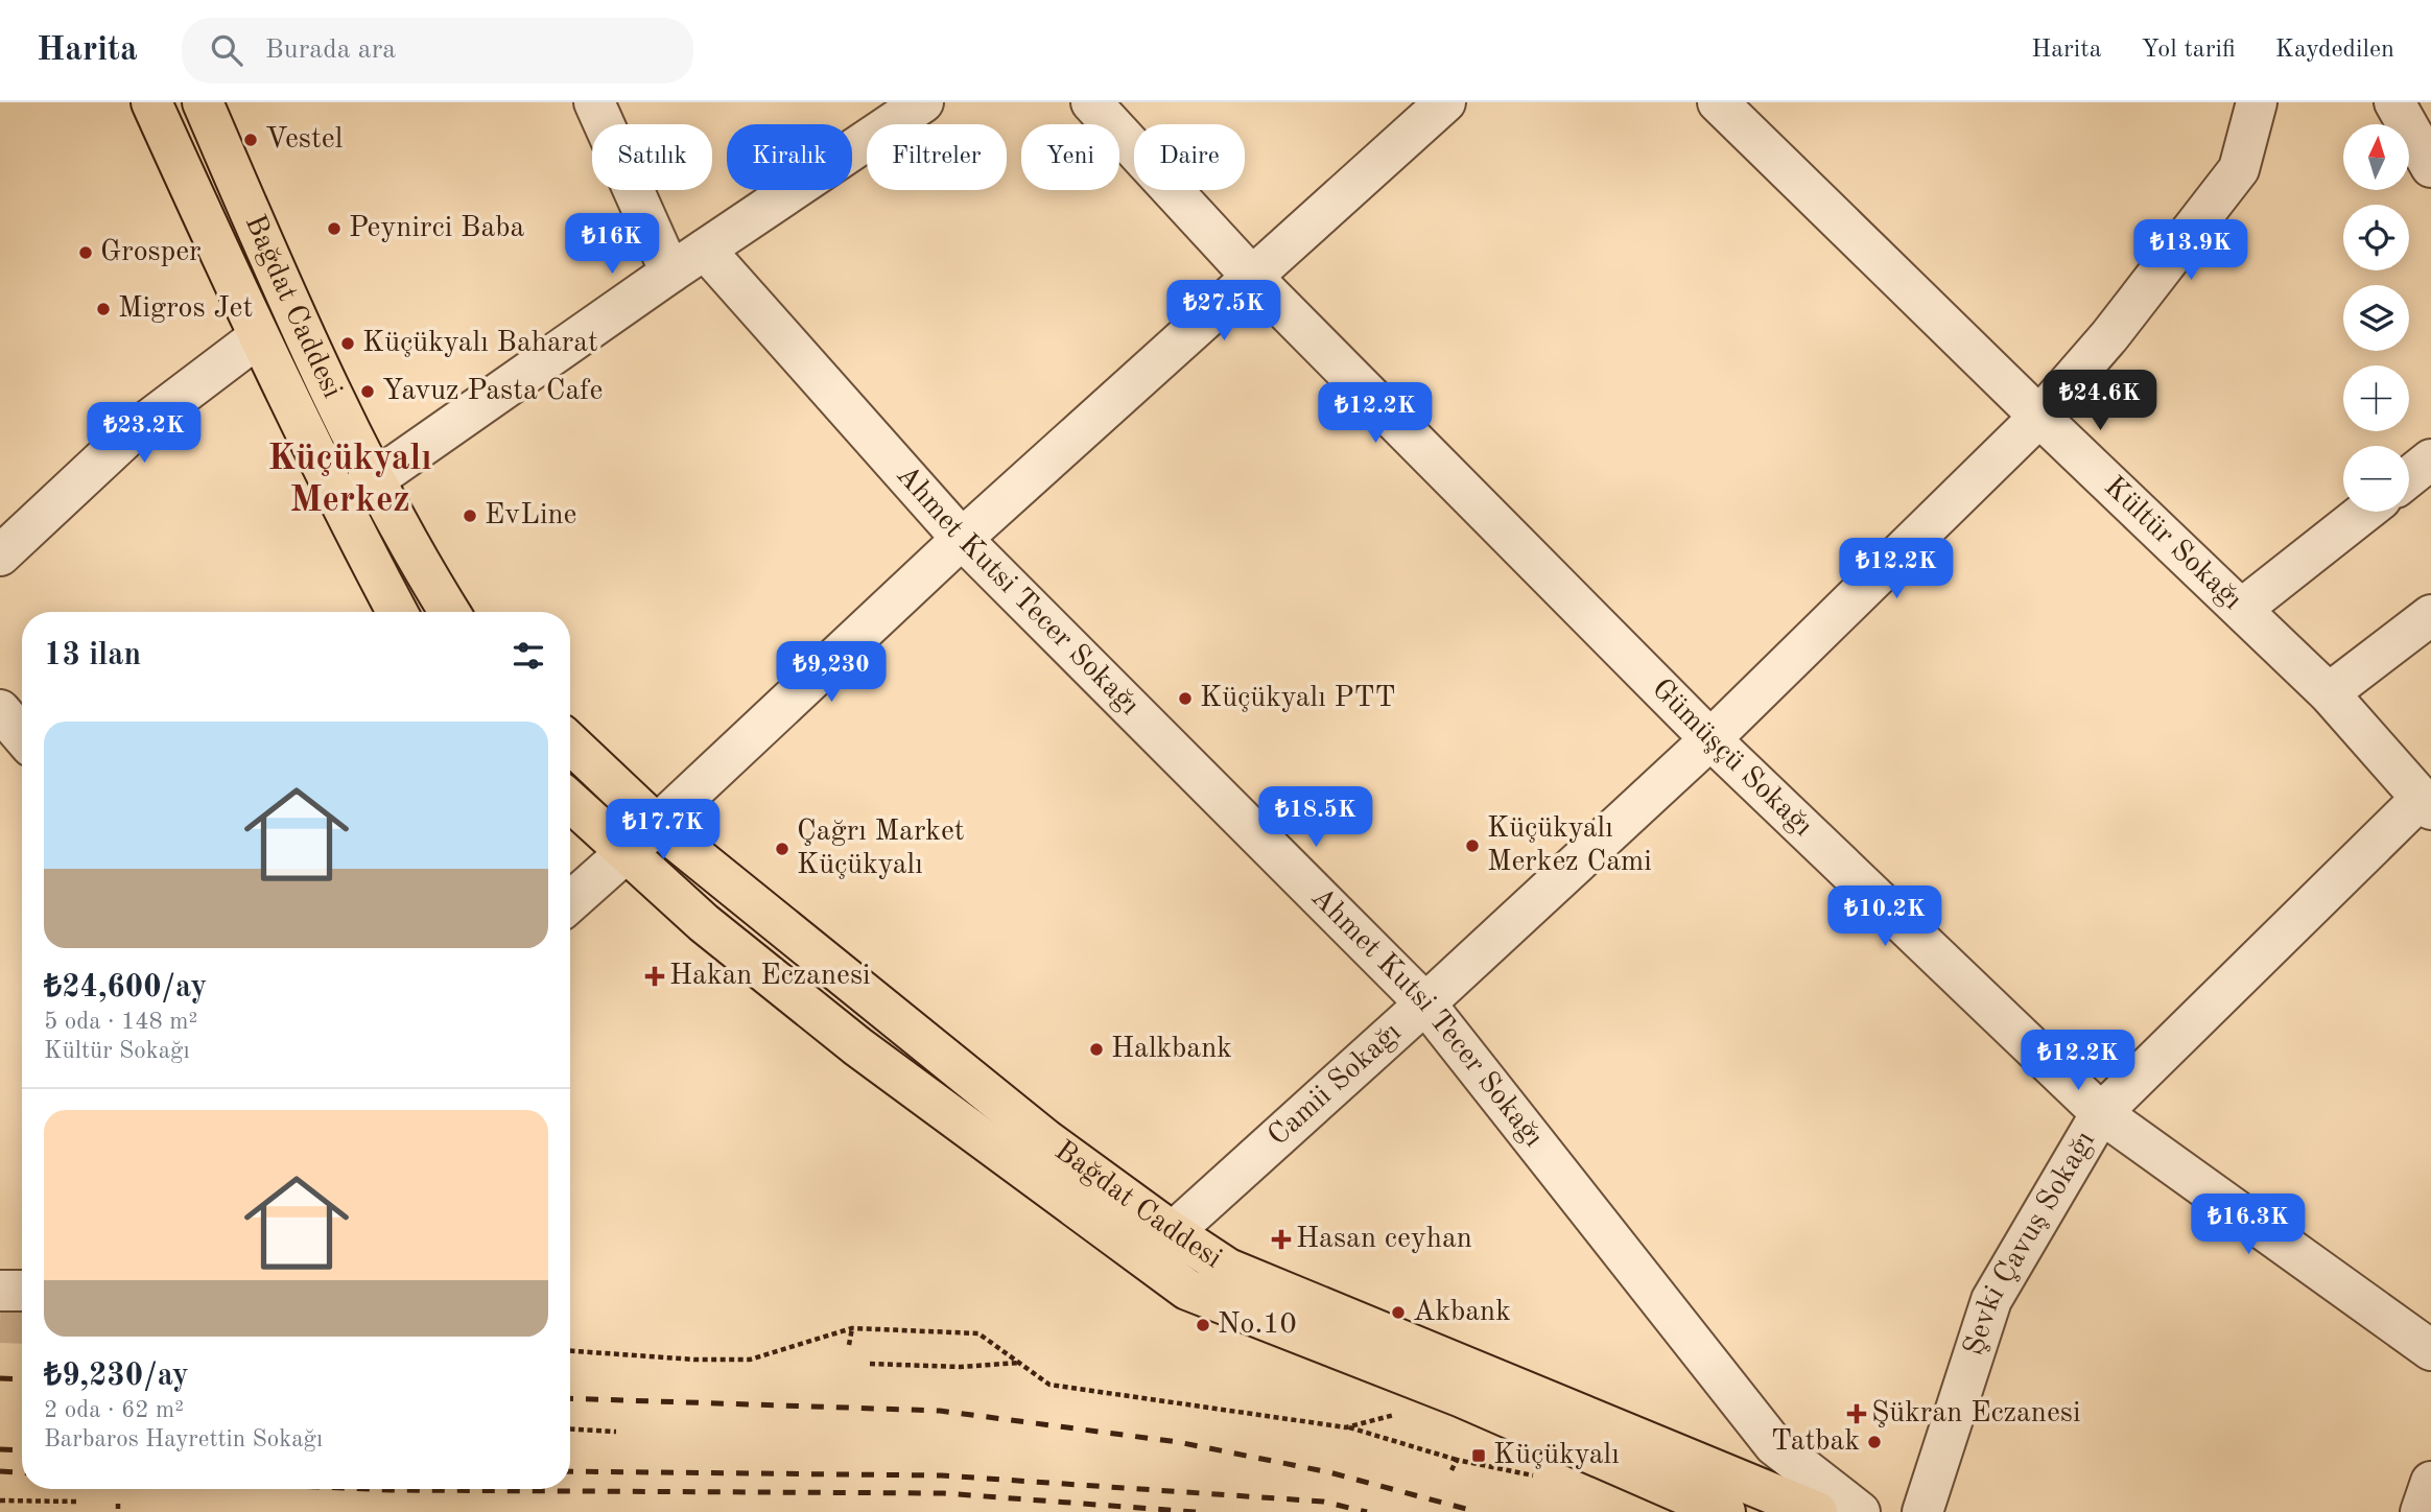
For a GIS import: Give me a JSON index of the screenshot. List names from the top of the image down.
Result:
{
  "streets": {
    "main road": ["Bağdat Caddesi"],
    "street": [
      "Kültür Sokağı",
      "Ahmet Kutsi Tecer Sokağı",
      "Gümüşçü Sokağı",
      "Camii Sokağı",
      "Şevki Çavuş Sokağı"
    ]
  },
  "crossings": [
    ["Bağdat Caddesi", "Camii Sokağı"],
    ["Kültür Sokağı", "Camii Sokağı"],
    ["Kültür Sokağı", "Şevki Çavuş Sokağı"],
    ["Ahmet Kutsi Tecer Sokağı", "Camii Sokağı"],
    ["Gümüşçü Sokağı", "Camii Sokağı"],
    ["Gümüşçü Sokağı", "Şevki Çavuş Sokağı"]
  ],
  "districts": ["Küçükyalı Merkez"],
  "places": {
    "other": [
      "Vestel",
      "Peynirci Baba",
      "Grosper",
      "Migros Jet",
      "Küçükyalı Baharat",
      "Yavuz Pasta Cafe",
      "EvLine",
      "Küçükyalı PTT",
      "Küçükyalı Merkez Cami",
      "Çağrı Market Küçükyalı",
      "Halkbank",
      "Akbank",
      "No.10",
      "Tatbak"
    ],
    "health": ["Hakan Eczanesi", "Hasan ceyhan", "Şükran Eczanesi"],
    "transit": ["Küçükyalı"]
  },
  "north": "top",
  "page": {
    "header": "Harita",
    "search": "Burada ara",
    "nav": ["Harita", "Yol tarifi", "Kaydedilen"],
    "map_buttons": ["+", "−"],
    "chip": [
      "Satılık",
      "Kiralık",
      "Filtreler",
      "Yeni",
      "Daire"
    ],
    "price": [
      "₺16K",
      "₺13.9K",
      "₺27.5K",
      "₺24.6K",
      "₺12.2K",
      "₺23.2K",
      "₺12.2K",
      "₺9,230",
      "₺18.5K",
      "₺17.7K",
      "₺10.2K",
      "₺12.2K",
      "₺16.3K"
    ],
    "heading": "13 ilan",
    "list": [
      {
        "name": "₺24,600/ay",
        "note": "5 oda · 148 m² · Kültür Sokağı"
      },
      {
        "name": "₺9,230/ay",
        "note": "2 oda · 62 m² · Barbaros Hayrettin Sokağı"
      }
    ]
  }
}
